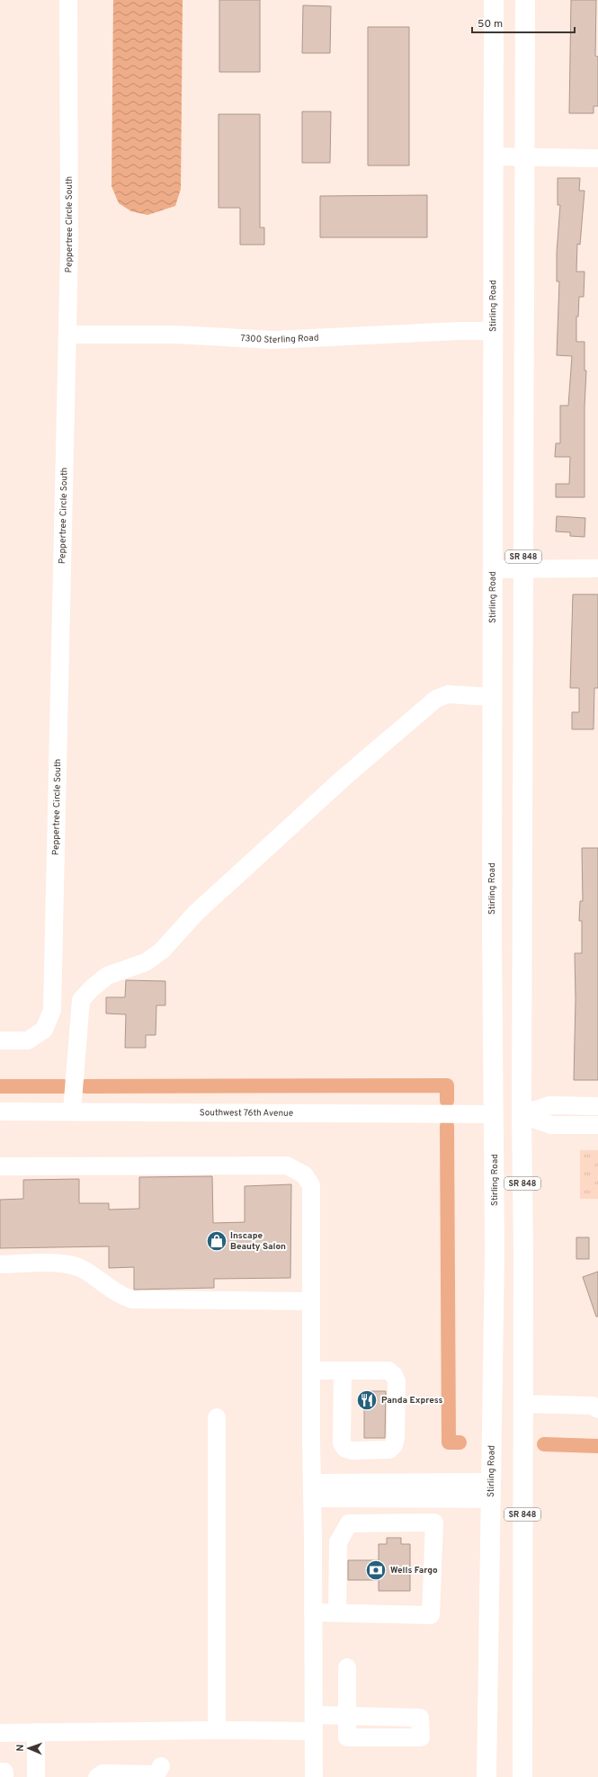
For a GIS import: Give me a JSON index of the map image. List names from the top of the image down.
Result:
{
  "streets": {
    "main road": ["Stirling Road", "SR 848"],
    "street": ["Peppertree Circle South", "7300 Sterling Road", "Southwest 76th Avenue"]
  },
  "crossings": [
    ["Peppertree Circle South", "7300 Sterling Road"],
    ["Stirling Road", "7300 Sterling Road"],
    ["Stirling Road", "Southwest 76th Avenue"]
  ],
  "places": {
    "shop": ["Inscape Beauty Salon"],
    "restaurant": ["Panda Express"],
    "bank": ["Wells Fargo"]
  },
  "scale_bar": "50 m",
  "north": "left"
}
